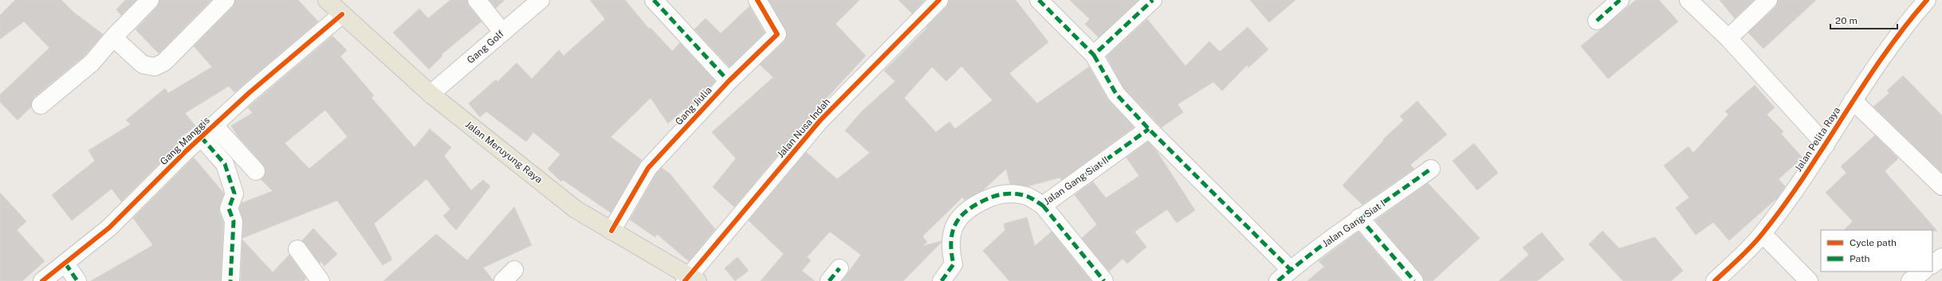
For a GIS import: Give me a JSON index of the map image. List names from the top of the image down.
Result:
{
  "streets": {
    "main road": ["Jalan Meruyung Raya"],
    "street": [
      "Gang Golf",
      "Gang Jiulia",
      "Jalan Nusa Indah",
      "Jalan Pelita Raya",
      "Gang Manggis",
      "Jalan Gang Siat II",
      "Jalan Gang Siat I"
    ]
  },
  "crossings": [
    ["Gang Golf", "Jalan Meruyung Raya"],
    ["Gang Jiulia", "Jalan Meruyung Raya"],
    ["Jalan Nusa Indah", "Jalan Meruyung Raya"],
    ["Gang Manggis", "Jalan Meruyung Raya"]
  ],
  "legend": ["Cycle path", "Path"],
  "scale_bar": "20 m"
}
